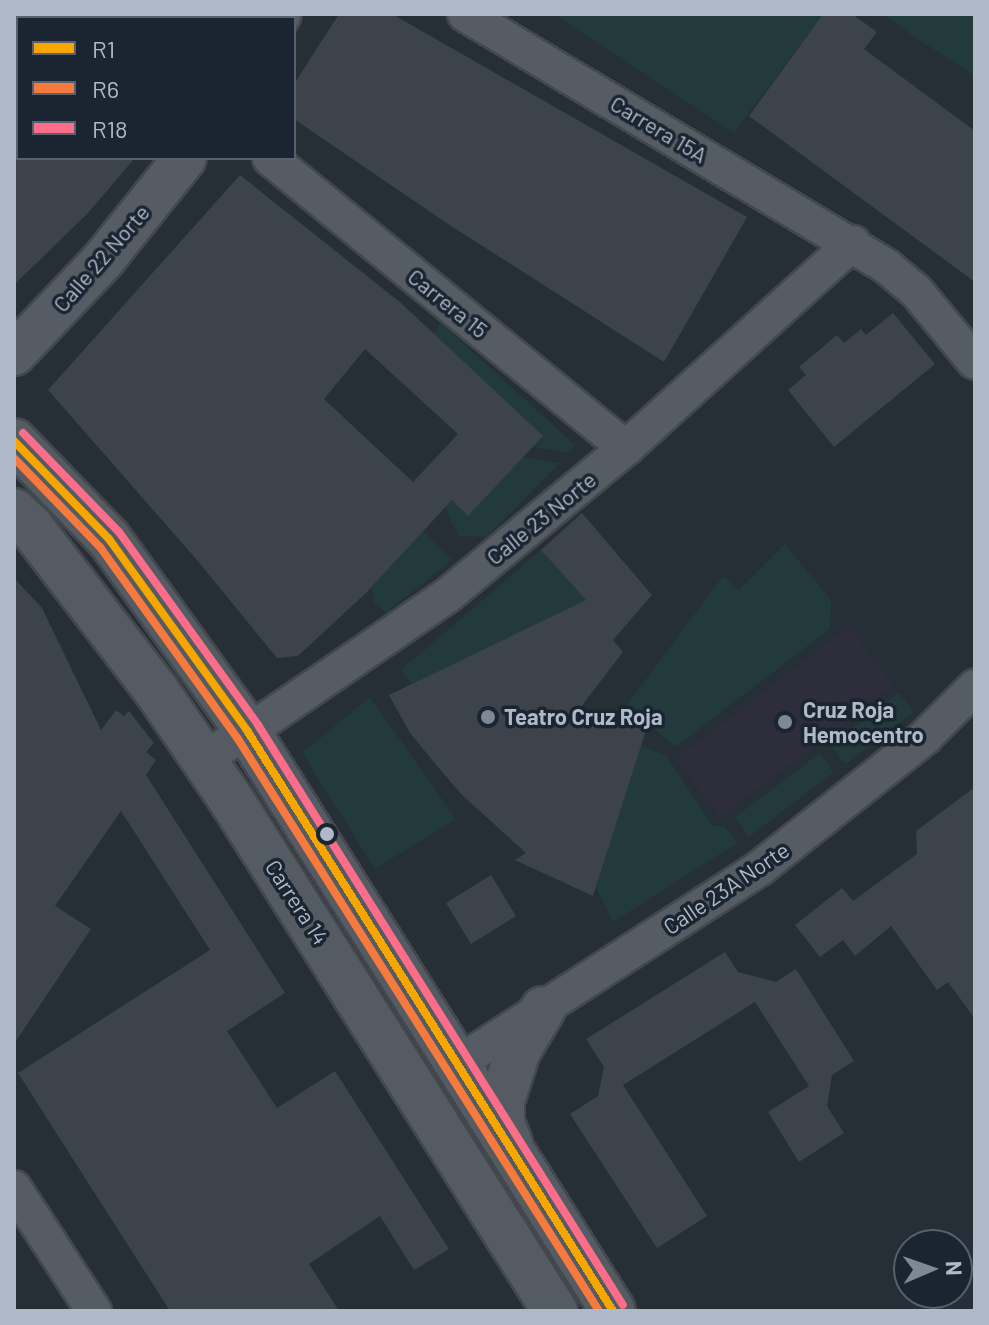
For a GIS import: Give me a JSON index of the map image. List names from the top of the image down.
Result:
{
  "streets": {
    "main road": ["Carrera 14"],
    "street": [
      "Carrera 15A",
      "Calle 22 Norte",
      "Carrera 15",
      "Calle 23 Norte",
      "Calle 23A Norte"
    ]
  },
  "crossings": [
    ["Carrera 15A", "Calle 23 Norte"],
    ["Carrera 15", "Calle 23 Norte"],
    ["Calle 23 Norte", "Carrera 14"]
  ],
  "places": ["Teatro Cruz Roja", "Cruz Roja Hemocentro"],
  "lines": ["transit line R18", "transit line R1", "transit line R6"],
  "legend": ["R1", "R6", "R18"],
  "north": "right"
}
